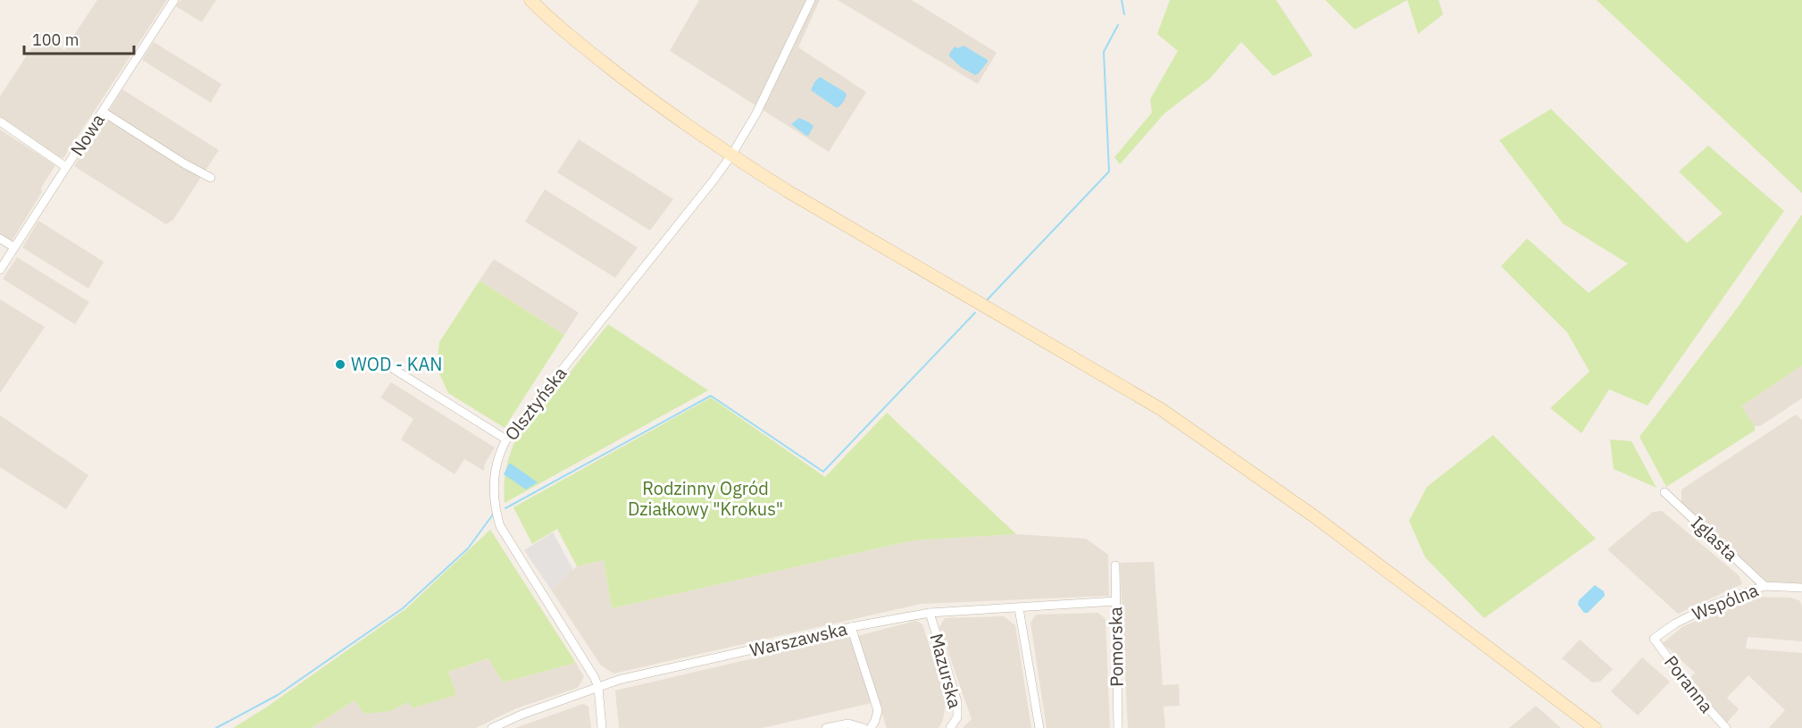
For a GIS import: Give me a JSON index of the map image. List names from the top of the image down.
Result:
{
  "streets": {
    "street": [
      "Nowa",
      "Olsztyńska",
      "Iglasta",
      "Wspólna",
      "Warszawska",
      "Pomorska",
      "Mazurska",
      "Poranna"
    ]
  },
  "crossings": [
    ["Olsztyńska", "Warszawska"],
    ["Iglasta", "Wspólna"],
    ["Wspólna", "Poranna"],
    ["Warszawska", "Pomorska"],
    ["Warszawska", "Mazurska"]
  ],
  "parks": ["Rodzinny Ogród Działkowy \"Krokus\""],
  "places": ["WOD - KAN"],
  "scale_bar": "100 m"
}
